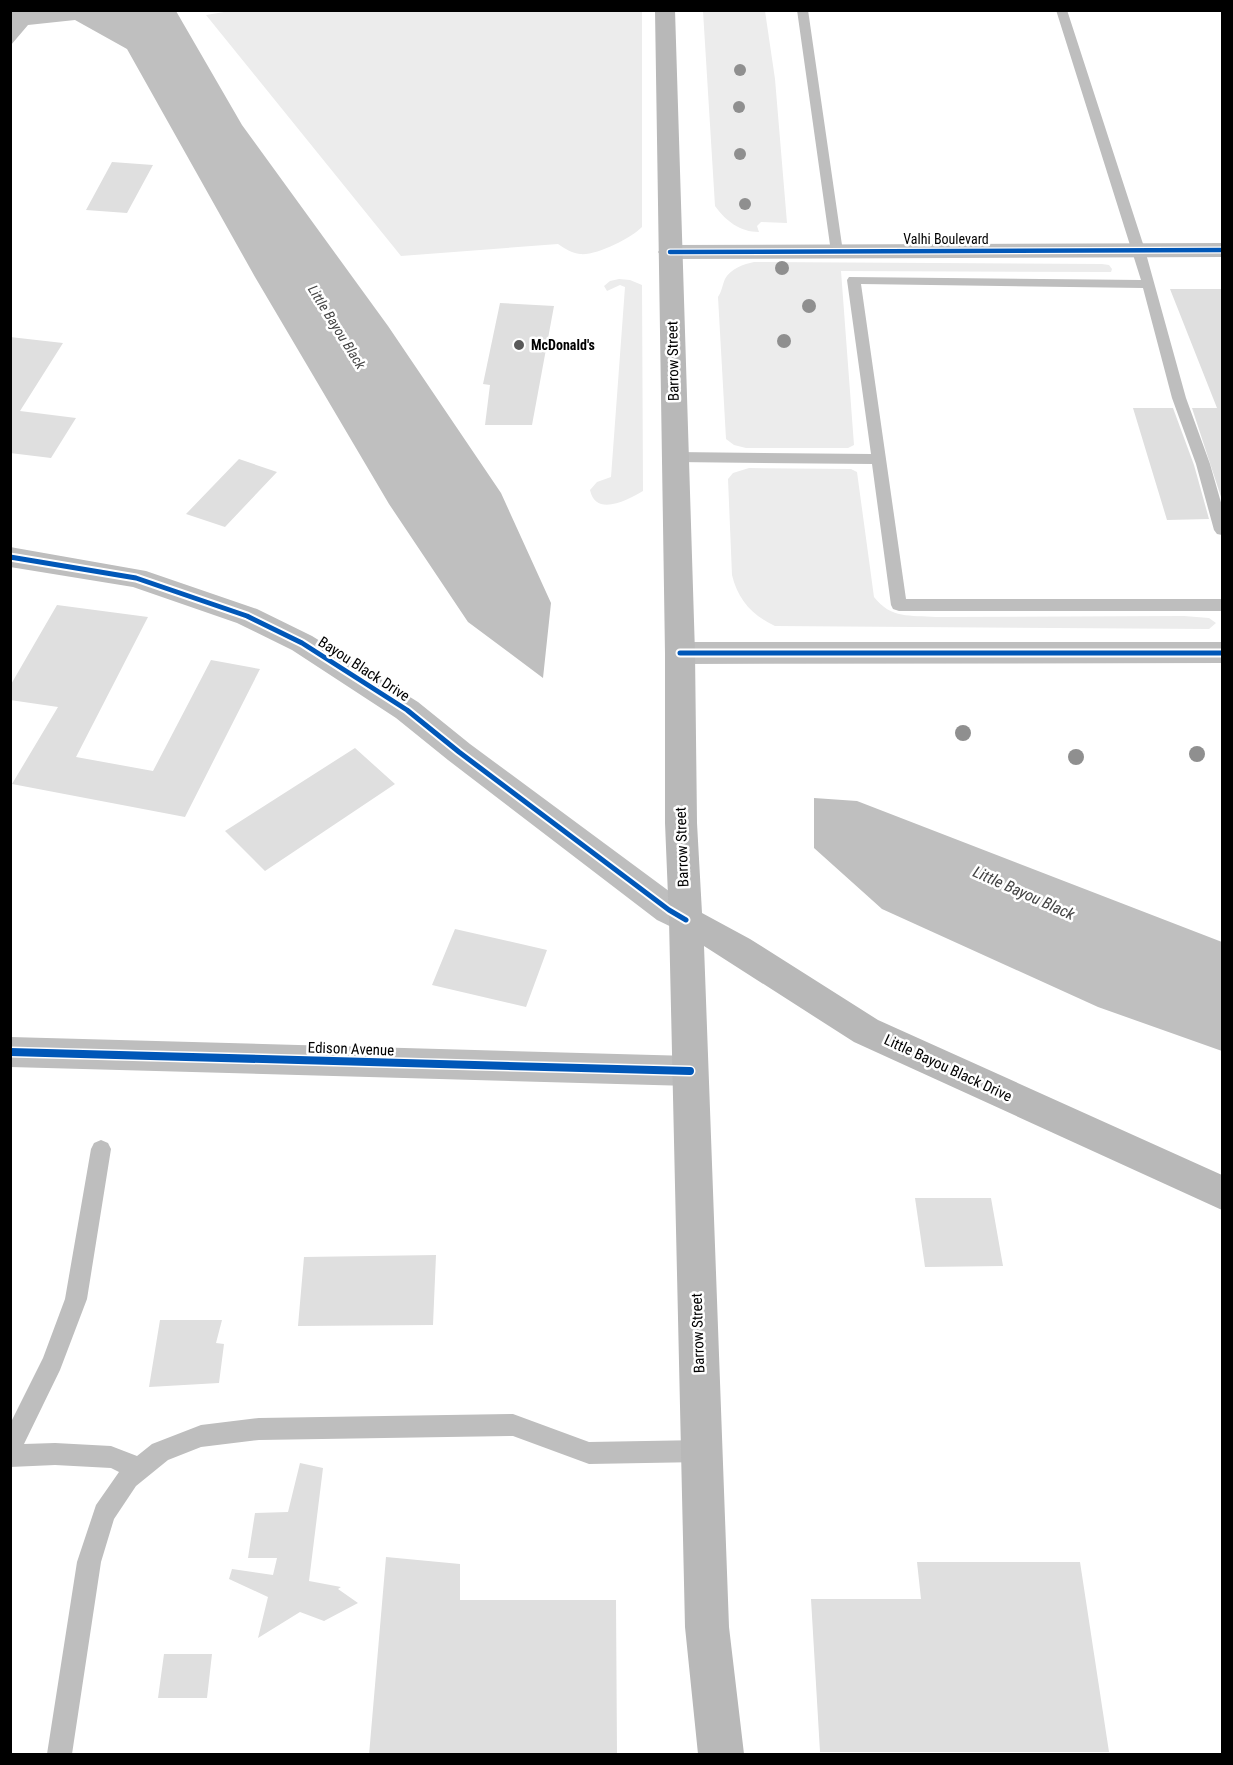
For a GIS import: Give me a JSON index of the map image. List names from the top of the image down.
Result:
{
  "streets": {
    "main road": ["Barrow Street", "Little Bayou Black Drive"],
    "street": ["Valhi Boulevard", "Bayou Black Drive", "Edison Avenue"]
  },
  "crossings": [
    ["Valhi Boulevard", "Barrow Street"],
    ["Barrow Street", "Bayou Black Drive"],
    ["Barrow Street", "Edison Avenue"],
    ["Barrow Street", "Little Bayou Black Drive"],
    ["Bayou Black Drive", "Little Bayou Black Drive"]
  ],
  "water": ["Little Bayou Black"],
  "places": ["McDonald's"]
}
